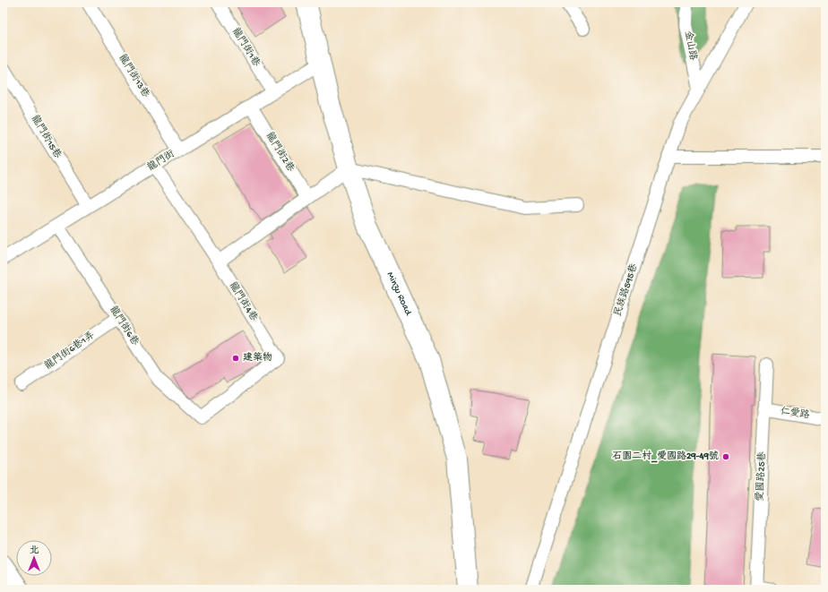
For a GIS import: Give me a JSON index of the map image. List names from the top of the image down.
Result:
{
  "streets": {
    "street": ["Minzu Road"],
    "lane": [
      "金山路",
      "龍門街1巷",
      "龍門街13巷",
      "龍門街15巷",
      "龍門街2巷",
      "龍門街",
      "民族路595巷",
      "龍門街4巷",
      "龍門街6巷",
      "龍門街6巷1弄",
      "仁愛路",
      "愛國路25巷"
    ]
  },
  "crossings": [
    ["金山路", "民族路595巷"],
    ["龍門街1巷", "龍門街"],
    ["龍門街13巷", "龍門街"],
    ["龍門街15巷", "龍門街"],
    ["龍門街2巷", "龍門街"],
    ["龍門街", "Minzu Road"],
    ["龍門街", "龍門街4巷"],
    ["龍門街", "龍門街6巷"],
    ["龍門街4巷", "龍門街6巷"],
    ["龍門街6巷", "龍門街6巷1弄"],
    ["仁愛路", "愛國路25巷"]
  ],
  "places": ["建築物", "石園二村_愛國路29-49號"],
  "north": "top"
}
